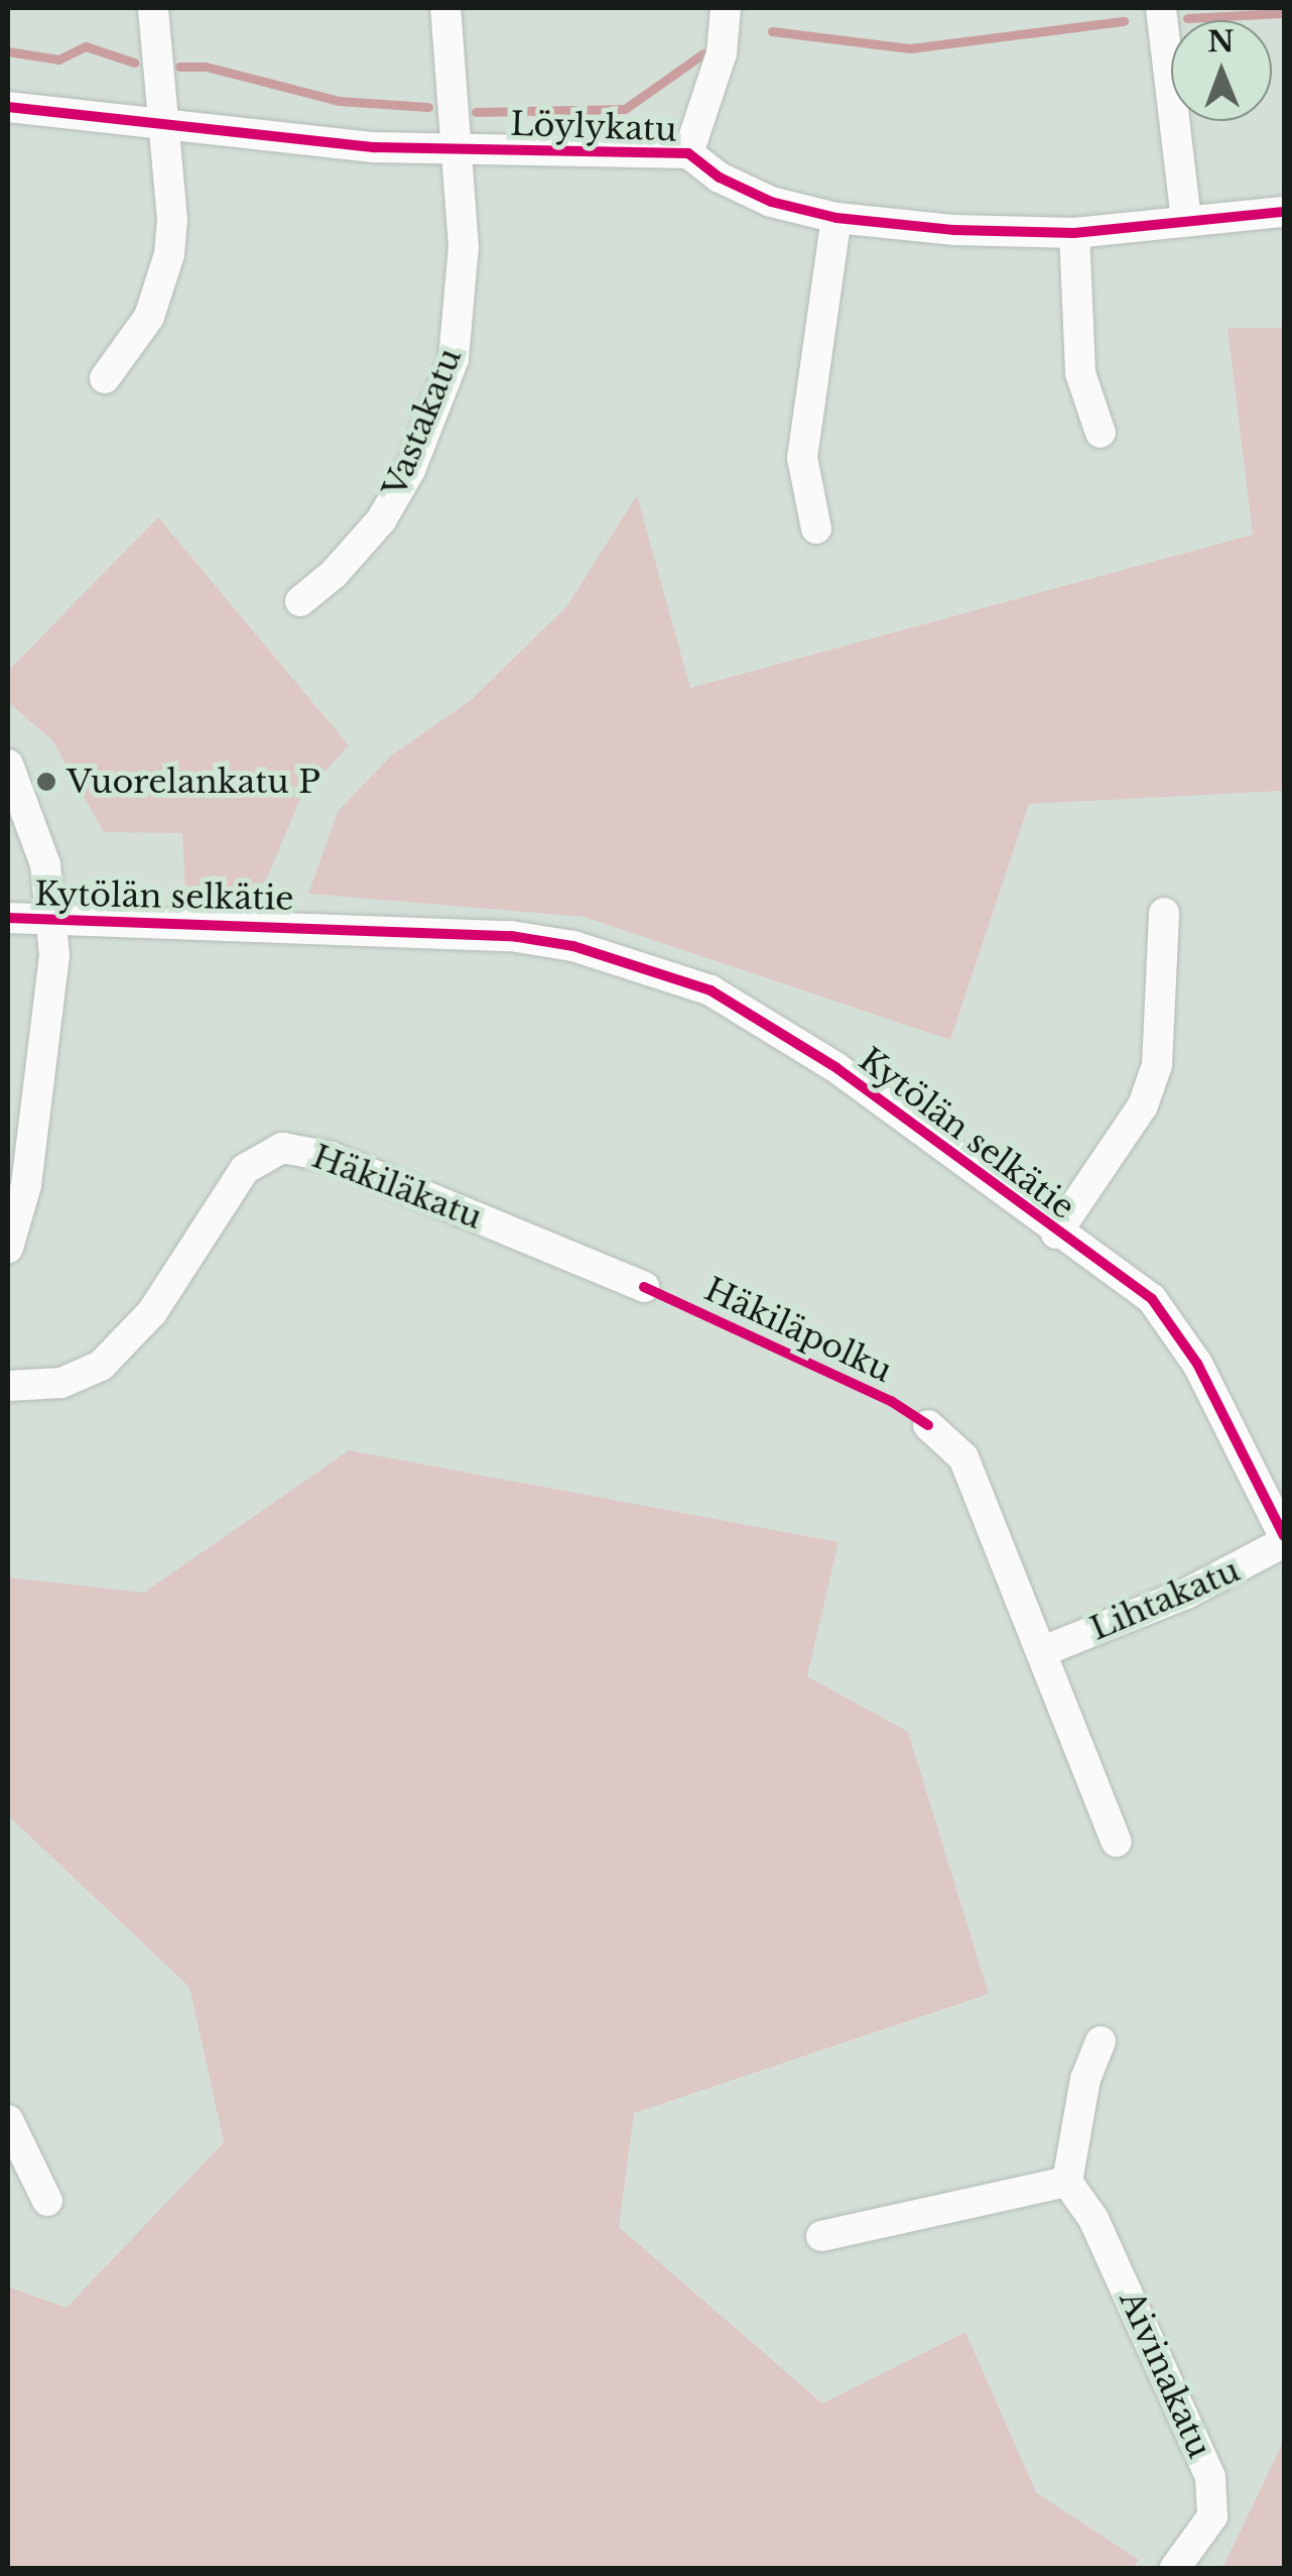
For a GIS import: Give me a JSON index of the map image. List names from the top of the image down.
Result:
{
  "streets": {
    "street": [
      "Löylykatu",
      "Vastakatu",
      "Kytölän selkätie",
      "Häkiläkatu",
      "Lihtakatu",
      "Aivinakatu"
    ],
    "cycle path": ["Häkiläpolku"]
  },
  "crossings": [
    ["Löylykatu", "Vastakatu"],
    ["Kytölän selkätie", "Lihtakatu"]
  ],
  "places": ["Vuorelankatu P"],
  "north": "top"
}
